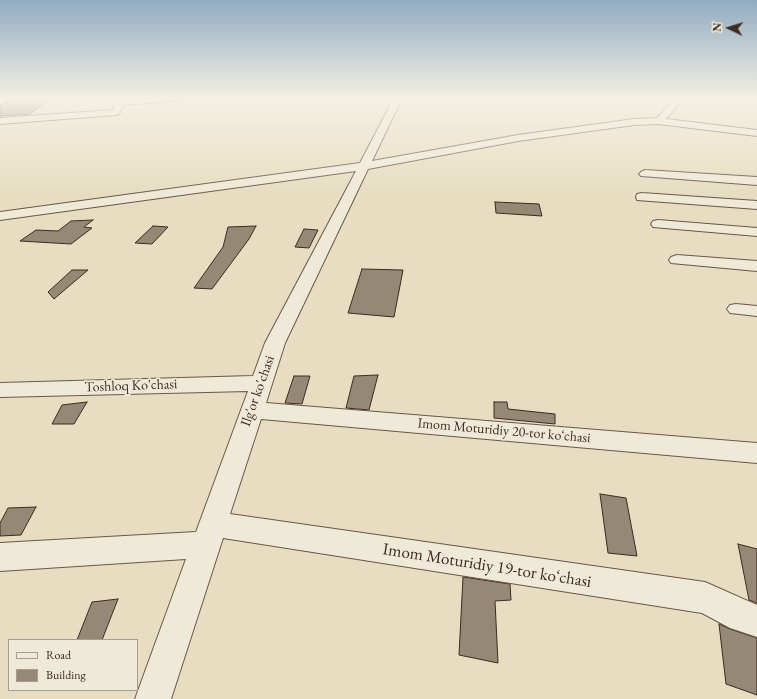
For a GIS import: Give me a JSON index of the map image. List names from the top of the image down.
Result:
{
  "streets": {
    "street": [
      "Toshloq Ko'chasi",
      "Ilg'or ko'chasi",
      "Imom Moturidiy 20-tor koʻchasi",
      "Imom Moturidiy 19-tor koʻchasi"
    ]
  },
  "crossings": [
    ["Toshloq Ko'chasi", "Ilg'or ko'chasi"],
    ["Ilg'or ko'chasi", "Imom Moturidiy 20-tor koʻchasi"],
    ["Ilg'or ko'chasi", "Imom Moturidiy 19-tor koʻchasi"]
  ],
  "legend": ["Road", "Building"],
  "north": "left"
}
